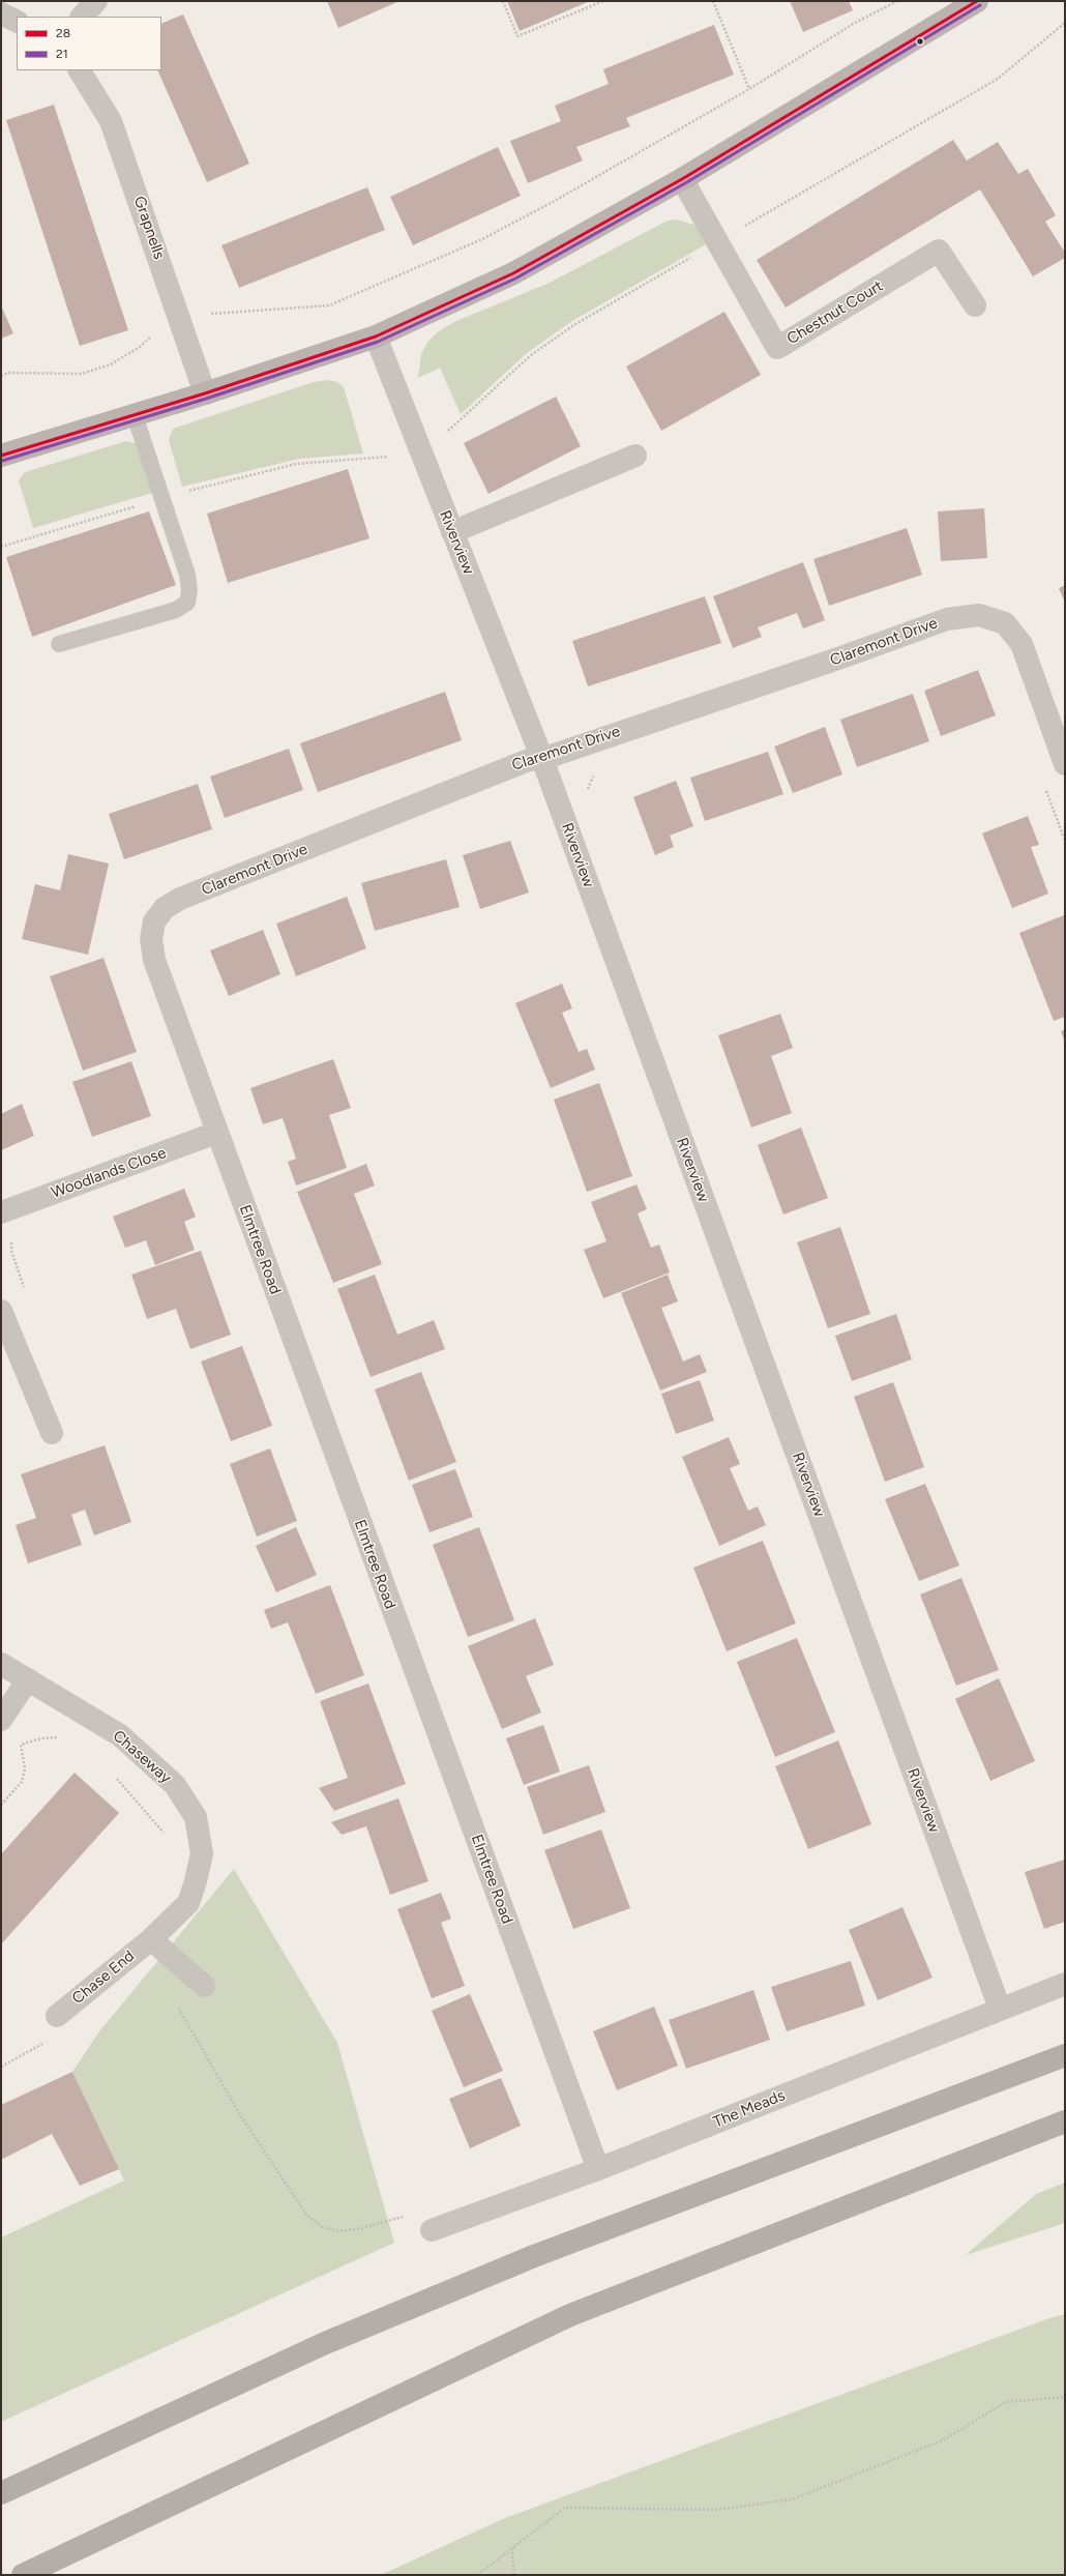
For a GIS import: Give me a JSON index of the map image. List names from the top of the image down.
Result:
{
  "streets": {
    "street": [
      "Grapnells",
      "Chestnut Court",
      "Riverview",
      "Claremont Drive",
      "Woodlands Close",
      "Elmtree Road",
      "Chaseway",
      "Chase End",
      "The Meads"
    ]
  },
  "crossings": [
    ["Riverview", "Claremont Drive"],
    ["Riverview", "The Meads"],
    ["Claremont Drive", "Elmtree Road"],
    ["Woodlands Close", "Elmtree Road"],
    ["Elmtree Road", "The Meads"],
    ["Chaseway", "Chase End"]
  ],
  "lines": ["transit line 28", "transit line 21"],
  "legend": ["28", "21"]
}
